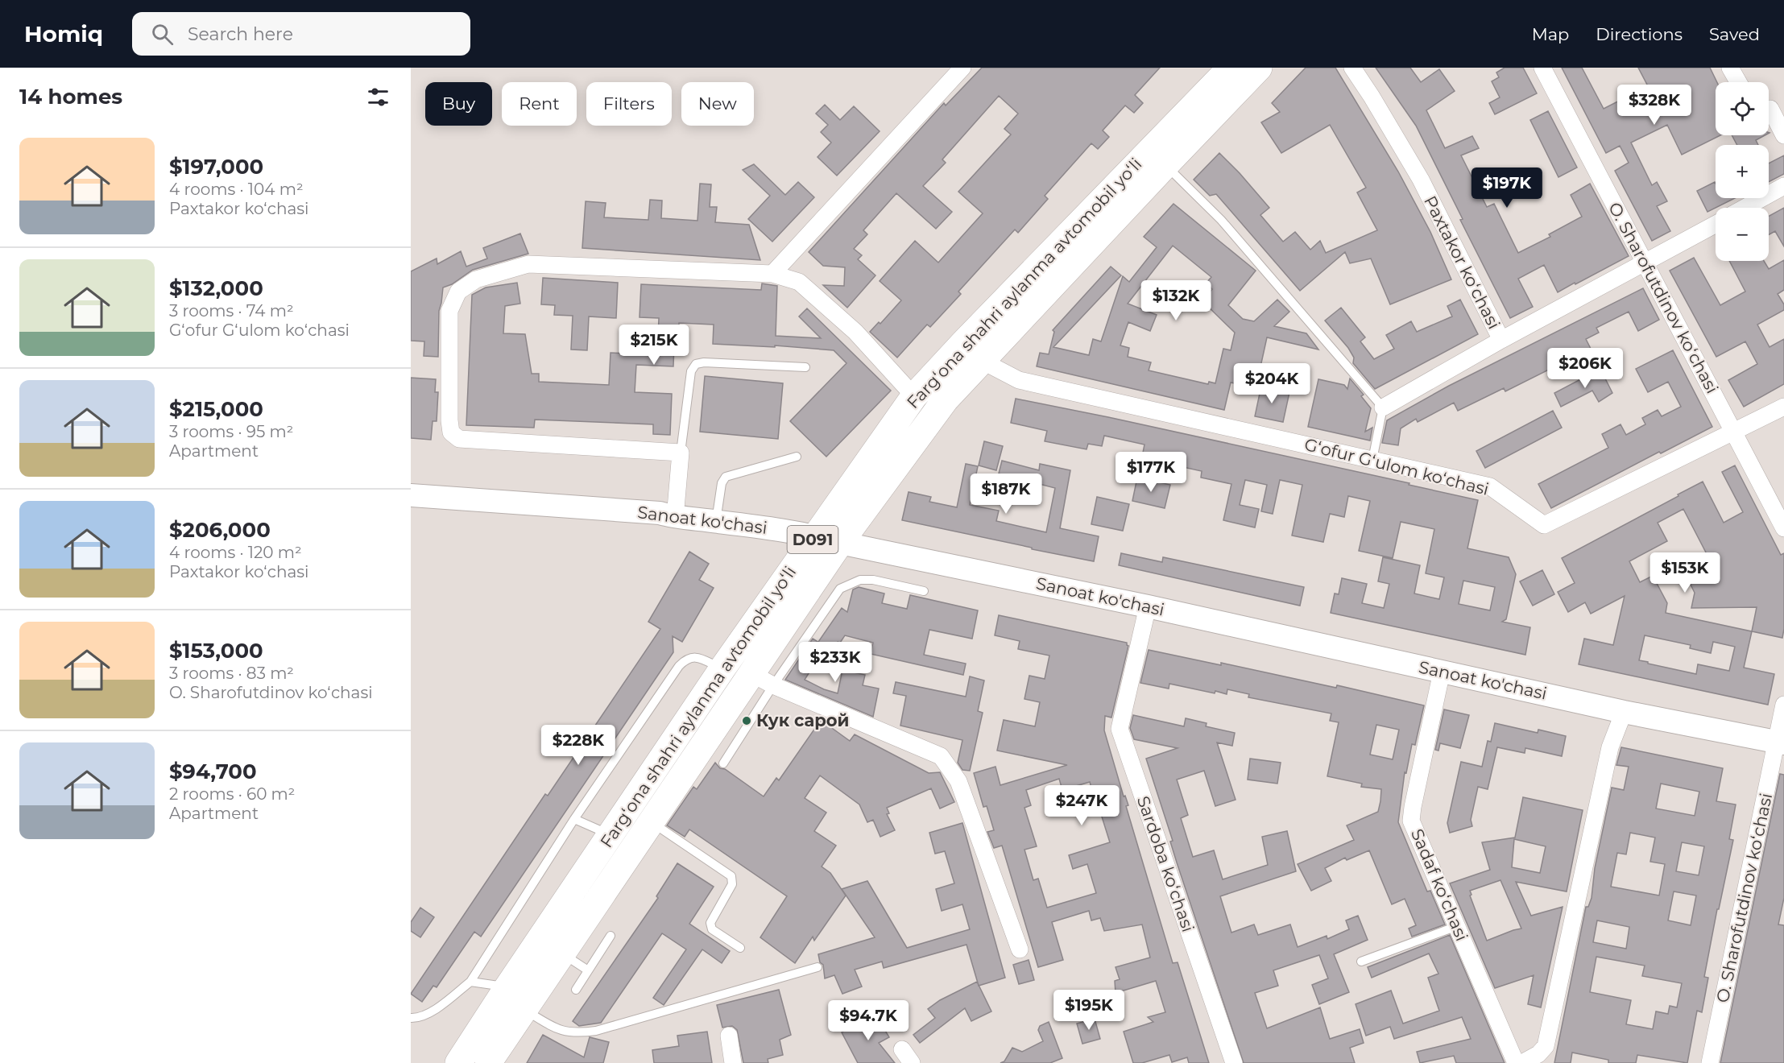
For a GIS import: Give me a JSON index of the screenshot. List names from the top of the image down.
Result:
{
  "streets": {
    "highway": ["Fargʻona shahri aylanma avtomobil yoʻli", "D091"],
    "main road": ["Sanoat ko'chasi"],
    "street": [
      "Paxtakor koʻchasi",
      "O. Sharofutdinov koʻchasi",
      "Gʻofur Gʻulom koʻchasi",
      "Sardoba koʻchasi",
      "Sadaf koʻchasi"
    ]
  },
  "crossings": [
    ["Paxtakor koʻchasi", "O. Sharofutdinov koʻchasi"],
    ["Fargʻona shahri aylanma avtomobil yoʻli", "Gʻofur Gʻulom koʻchasi"],
    ["Fargʻona shahri aylanma avtomobil yoʻli", "Sanoat ko'chasi"],
    ["O. Sharofutdinov koʻchasi", "Gʻofur Gʻulom koʻchasi"],
    ["O. Sharofutdinov koʻchasi", "Sanoat ko'chasi"],
    ["Sanoat ko'chasi", "Sardoba koʻchasi"],
    ["Sanoat ko'chasi", "Sadaf koʻchasi"]
  ],
  "places": ["Кук сарой"],
  "page": {
    "header": "Homiq",
    "search": "Search here",
    "nav": ["Map", "Directions", "Saved"],
    "heading": "14 homes",
    "map_buttons": ["+", "−"],
    "chip": [
      "Buy",
      "Rent",
      "Filters",
      "New"
    ],
    "price": [
      "$328K",
      "$197K",
      "$132K",
      "$215K",
      "$206K",
      "$204K",
      "$177K",
      "$187K",
      "$153K",
      "$233K",
      "$228K",
      "$247K",
      "$195K",
      "$94.7K"
    ],
    "list": [
      {
        "name": "$197,000",
        "note": "4 rooms · 104 m² · Paxtakor koʻchasi"
      },
      {
        "name": "$132,000",
        "note": "3 rooms · 74 m² · Gʻofur Gʻulom koʻchasi"
      },
      {
        "name": "$215,000",
        "note": "3 rooms · 95 m² · Apartment"
      },
      {
        "name": "$206,000",
        "note": "4 rooms · 120 m² · Paxtakor koʻchasi"
      },
      {
        "name": "$153,000",
        "note": "3 rooms · 83 m² · O. Sharofutdinov koʻchasi"
      },
      {
        "name": "$94,700",
        "note": "2 rooms · 60 m² · Apartment"
      }
    ]
  }
}
